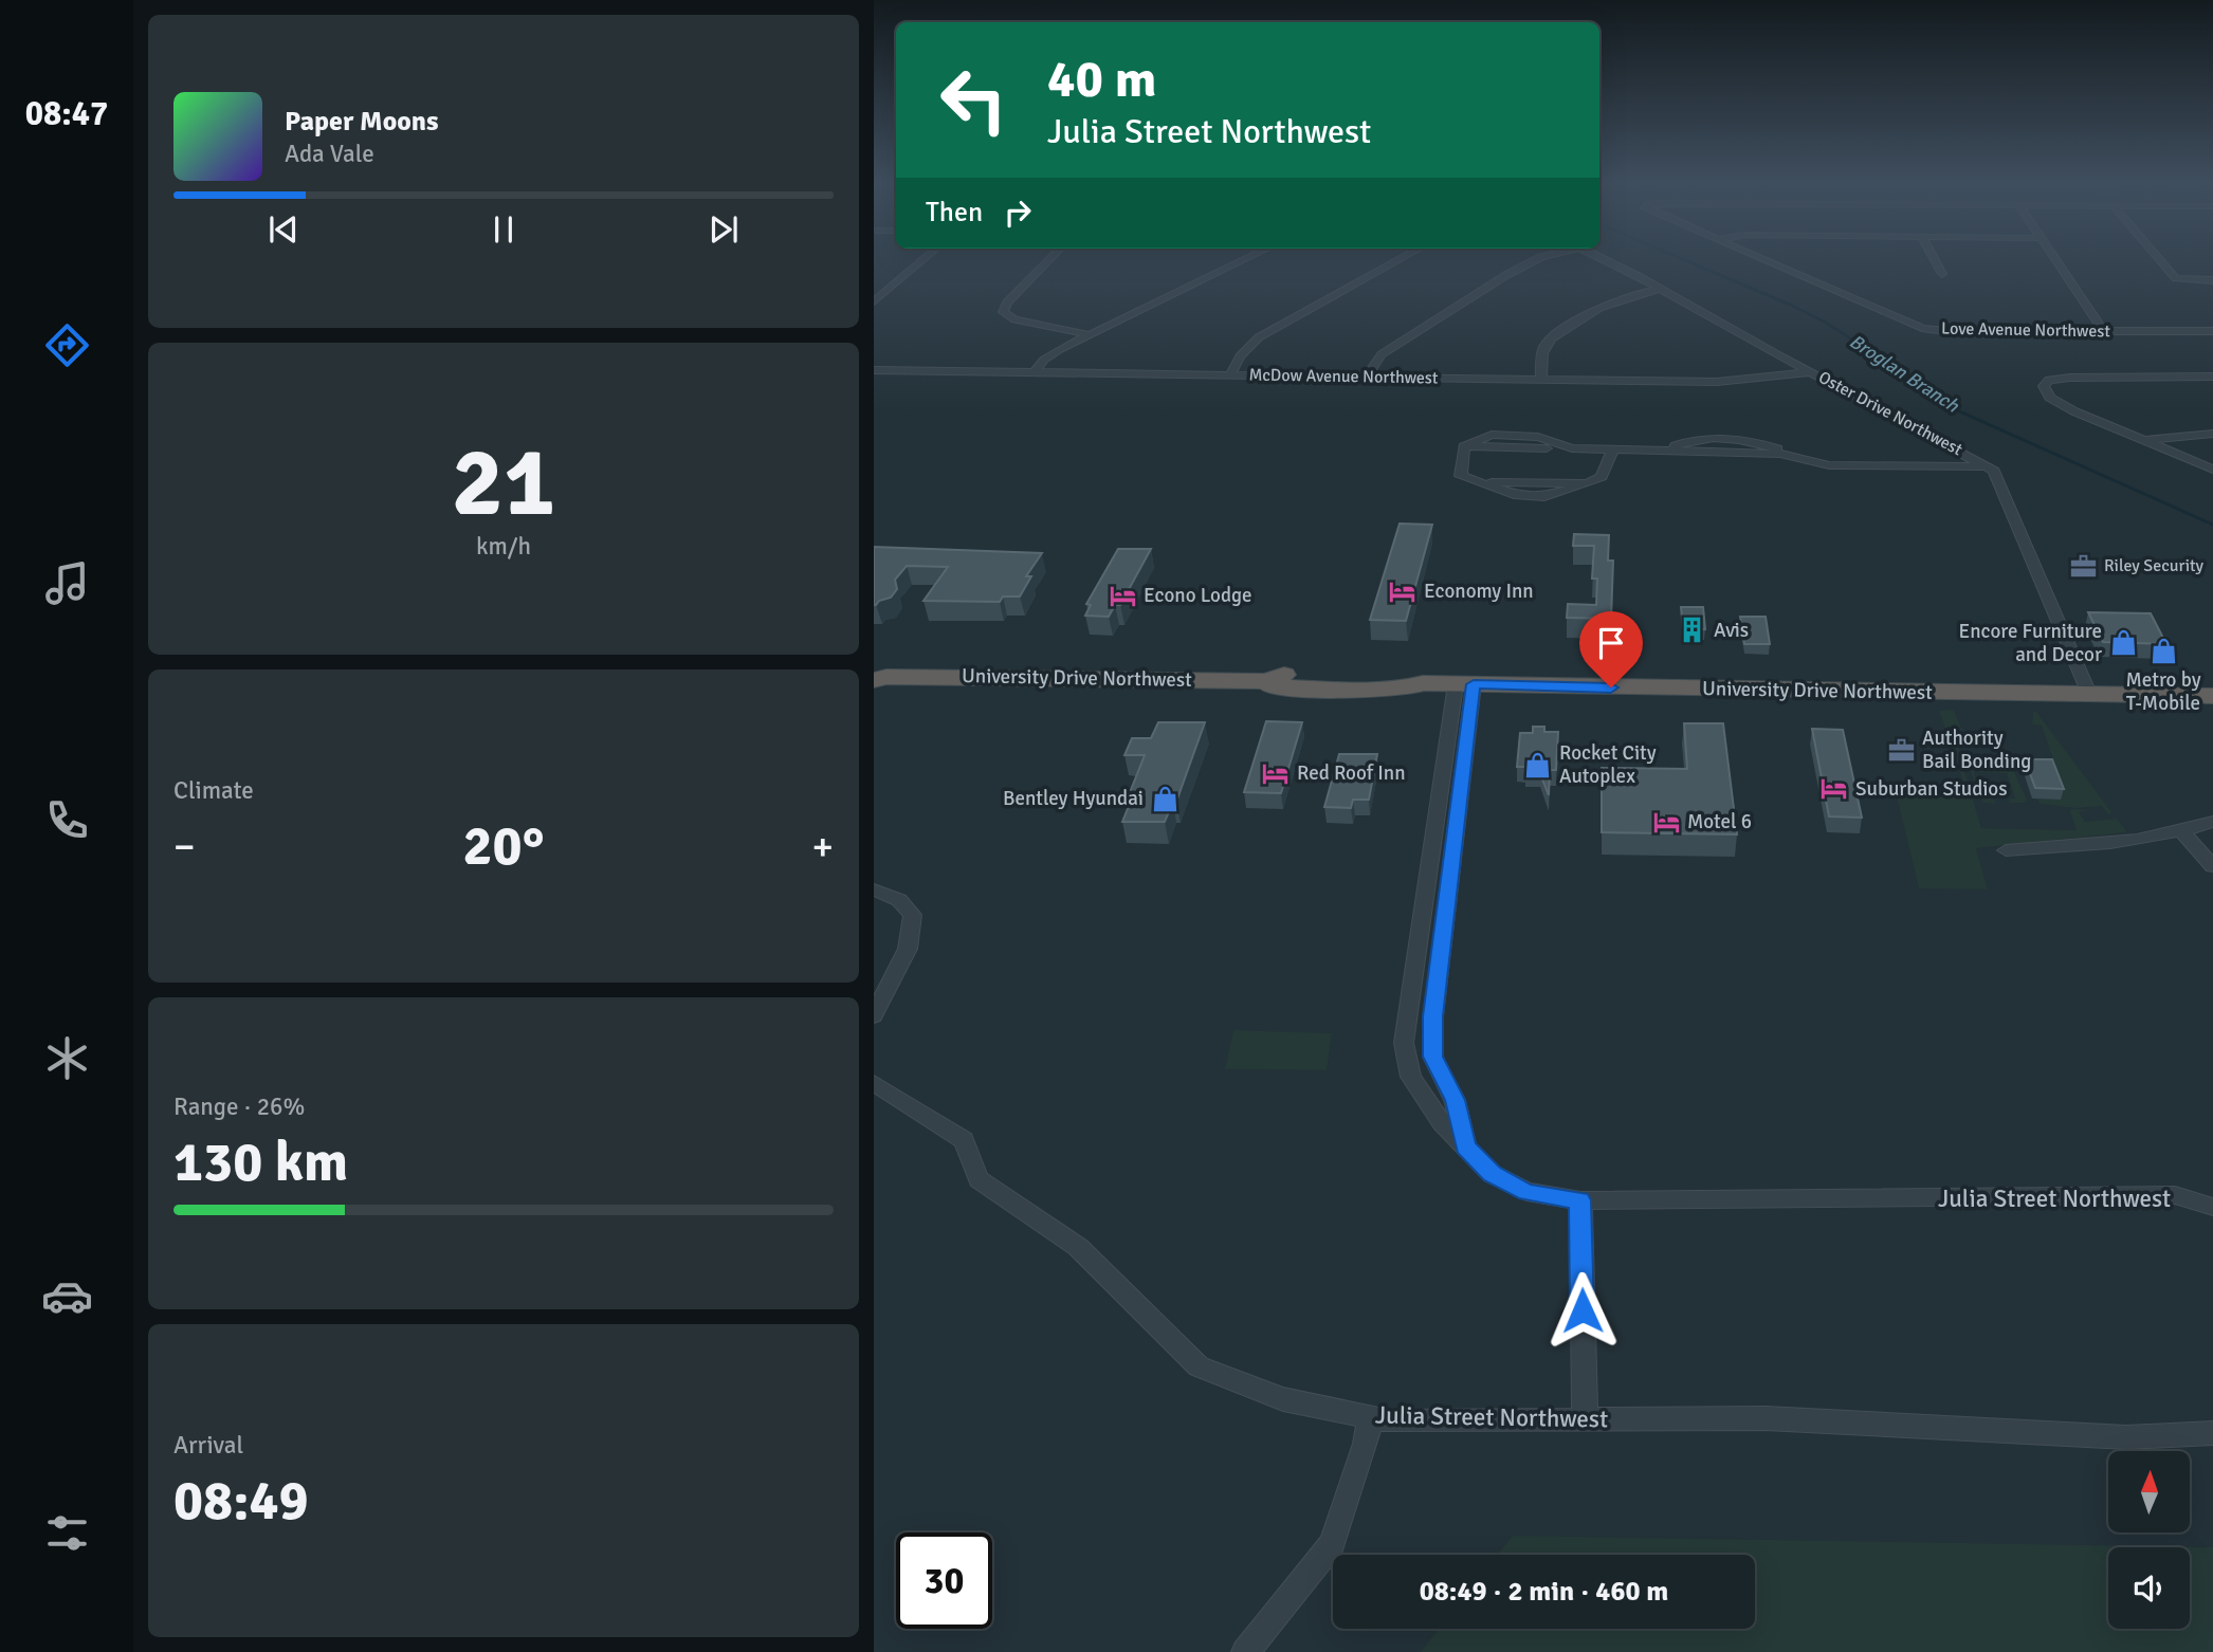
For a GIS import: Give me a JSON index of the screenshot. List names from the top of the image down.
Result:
{
  "streets": {
    "highway": ["University Drive Northwest"],
    "street": [
      "Love Avenue Northwest",
      "McDow Avenue Northwest",
      "Oster Drive Northwest",
      "Julia Street Northwest"
    ]
  },
  "crossings": [
    ["McDow Avenue Northwest", "Oster Drive Northwest"],
    ["Oster Drive Northwest", "University Drive Northwest"],
    ["University Drive Northwest", "Julia Street Northwest"]
  ],
  "water": ["Broglan Branch"],
  "places": {
    "office": ["Riley Security", "Authority Bail Bonding"],
    "hotel": [
      "Economy Inn",
      "Econo Lodge",
      "Red Roof Inn",
      "Suburban Studios",
      "Motel 6"
    ],
    "building": ["Avis"],
    "shop": [
      "Encore Furniture and Decor",
      "Metro by T-Mobile",
      "Rocket City Autoplex",
      "Bentley Hyundai"
    ]
  },
  "north": "top",
  "page": {
    "tabs": "08:47",
    "turn": ["40 m", "Julia Street Northwest"],
    "song": ["Paper Moons", "Ada Vale"],
    "then": "Then",
    "tile": [
      ["21", "km/h"],
      "Climate",
      ["Range · 26%", "130 km"],
      ["Arrival", "08:49"]
    ],
    "heat": ["−", "20°", "+"],
    "limit": "30",
    "trip": "08:49 · 2 min · 460 m"
  }
}
